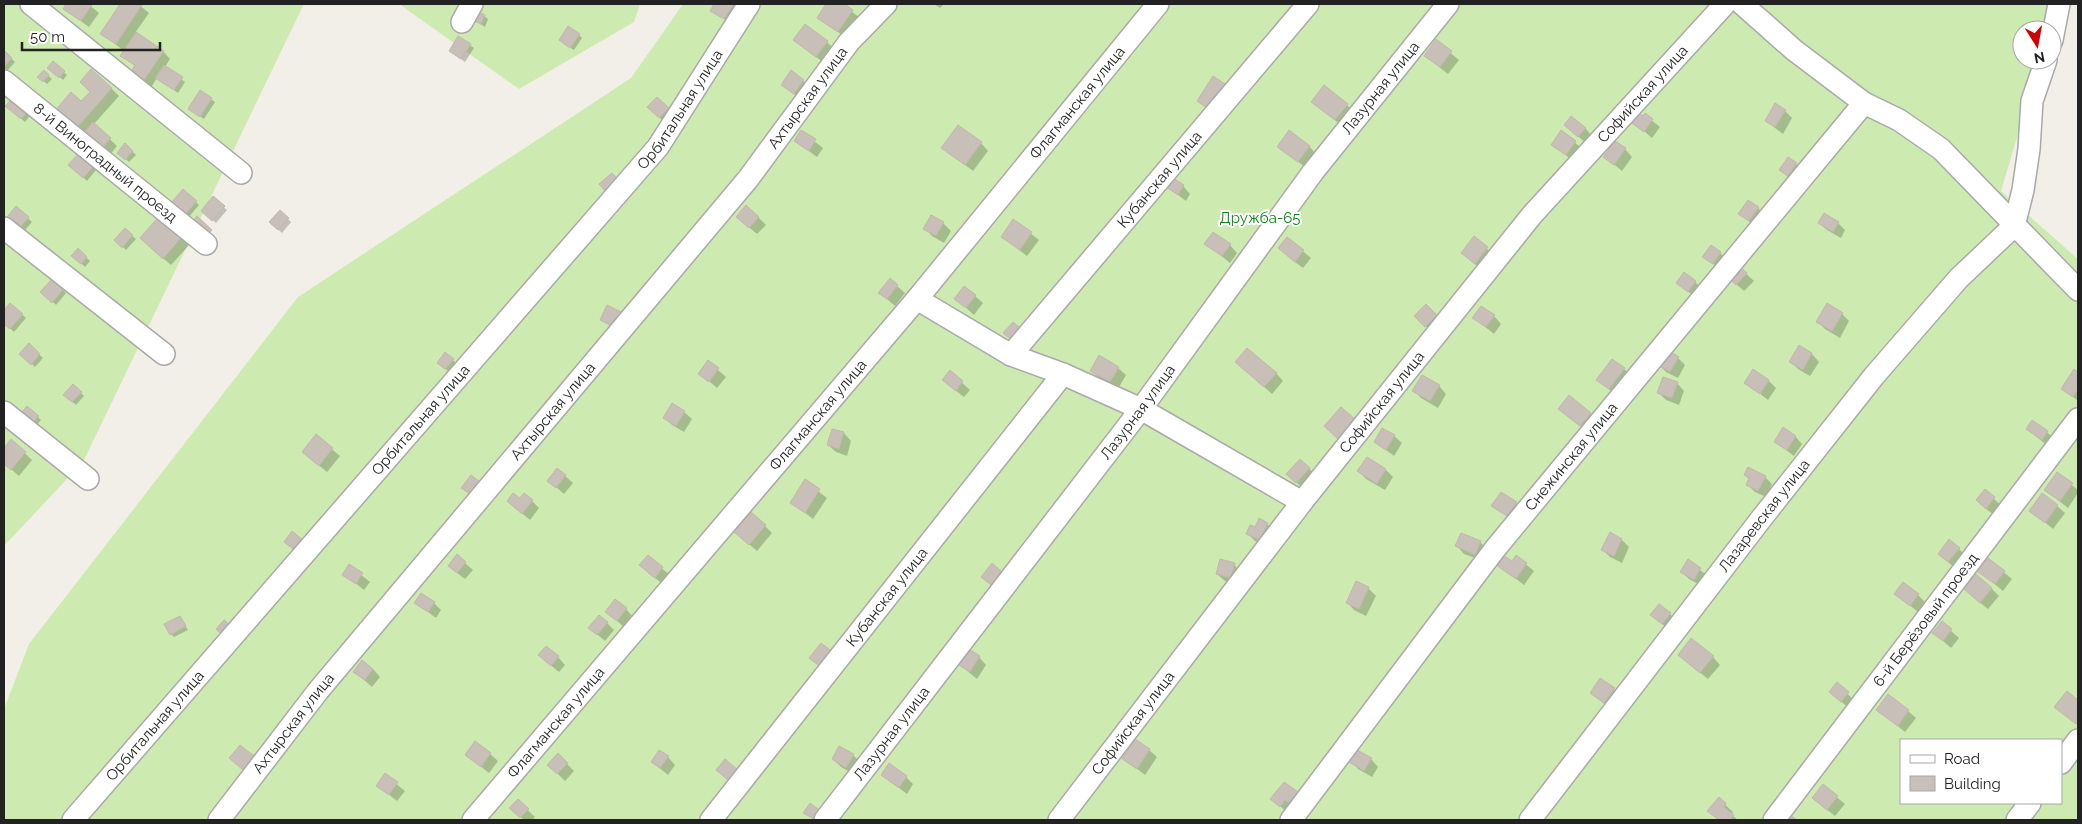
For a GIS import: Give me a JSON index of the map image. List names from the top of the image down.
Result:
{
  "streets": {
    "lane": [
      "Лазурная улица",
      "Софийская улица",
      "Ахтырская улица",
      "Флагманская улица",
      "Орбитальная улица",
      "8-й Виноградный проезд",
      "Кубанская улица",
      "Снежинская улица",
      "Лазаревская улица",
      "6-й Берёзовый проезд"
    ]
  },
  "parks": ["Дружба-65"],
  "legend": ["Road", "Building"],
  "scale_bar": "50 m",
  "north": "bottom"
}
